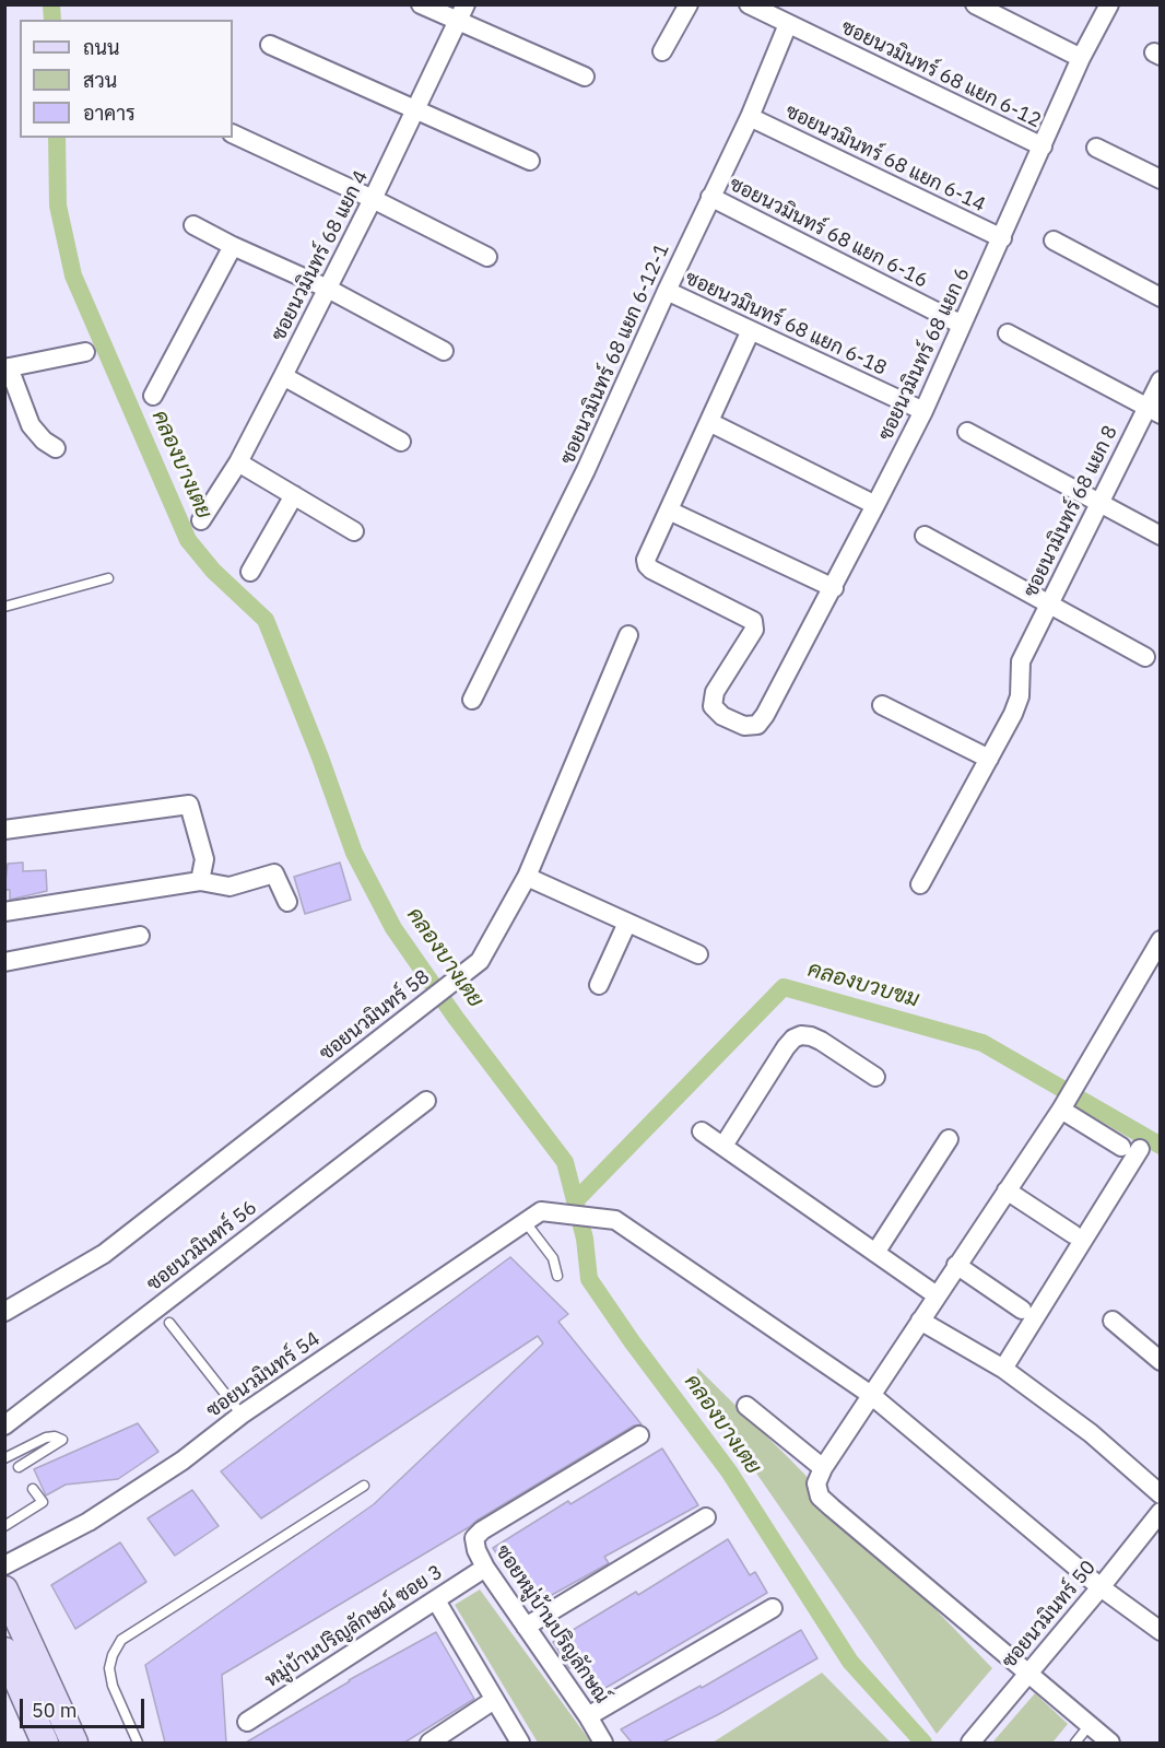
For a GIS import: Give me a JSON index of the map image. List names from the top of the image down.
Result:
{
  "streets": {
    "street": [
      "ซอยนวมินทร์ 68 แยก 6-12",
      "ซอยนวมินทร์ 68 แยก 6-14",
      "ซอยนวมินทร์ 68 แยก 6-16",
      "ซอยนวมินทร์ 68 แยก 4",
      "ซอยนวมินทร์ 68 แยก 6-18",
      "ซอยนวมินทร์ 68 แยก 6-12-1",
      "ซอยนวมินทร์ 68 แยก 6",
      "ซอยนวมินทร์ 68 แยก 8",
      "ซอยนวมินทร์ 58",
      "ซอยนวมินทร์ 56",
      "ซอยนวมินทร์ 54",
      "ซอยนวมินทร์ 50",
      "ซอยหมู่บ้านปริญลักษณ์",
      "หมู่บ้านปริญลักษณ์ ซอย 3"
    ]
  },
  "crossings": [
    ["ซอยนวมินทร์ 68 แยก 6-12", "ซอยนวมินทร์ 68 แยก 6-12-1"],
    ["ซอยนวมินทร์ 68 แยก 6-12", "ซอยนวมินทร์ 68 แยก 6"],
    ["ซอยนวมินทร์ 68 แยก 6-14", "ซอยนวมินทร์ 68 แยก 6-12-1"],
    ["ซอยนวมินทร์ 68 แยก 6-14", "ซอยนวมินทร์ 68 แยก 6"],
    ["ซอยนวมินทร์ 68 แยก 6-16", "ซอยนวมินทร์ 68 แยก 6-12-1"],
    ["ซอยนวมินทร์ 68 แยก 6-16", "ซอยนวมินทร์ 68 แยก 6"],
    ["ซอยนวมินทร์ 68 แยก 6-18", "ซอยนวมินทร์ 68 แยก 6-12-1"],
    ["ซอยนวมินทร์ 68 แยก 6-18", "ซอยนวมินทร์ 68 แยก 6"],
    ["ซอยหมู่บ้านปริญลักษณ์", "หมู่บ้านปริญลักษณ์ ซอย 3"]
  ],
  "water": ["คลองบางเตย", "คลองบวบขม"],
  "legend": ["ถนน", "สวน", "อาคาร"],
  "scale_bar": "50 m"
}
